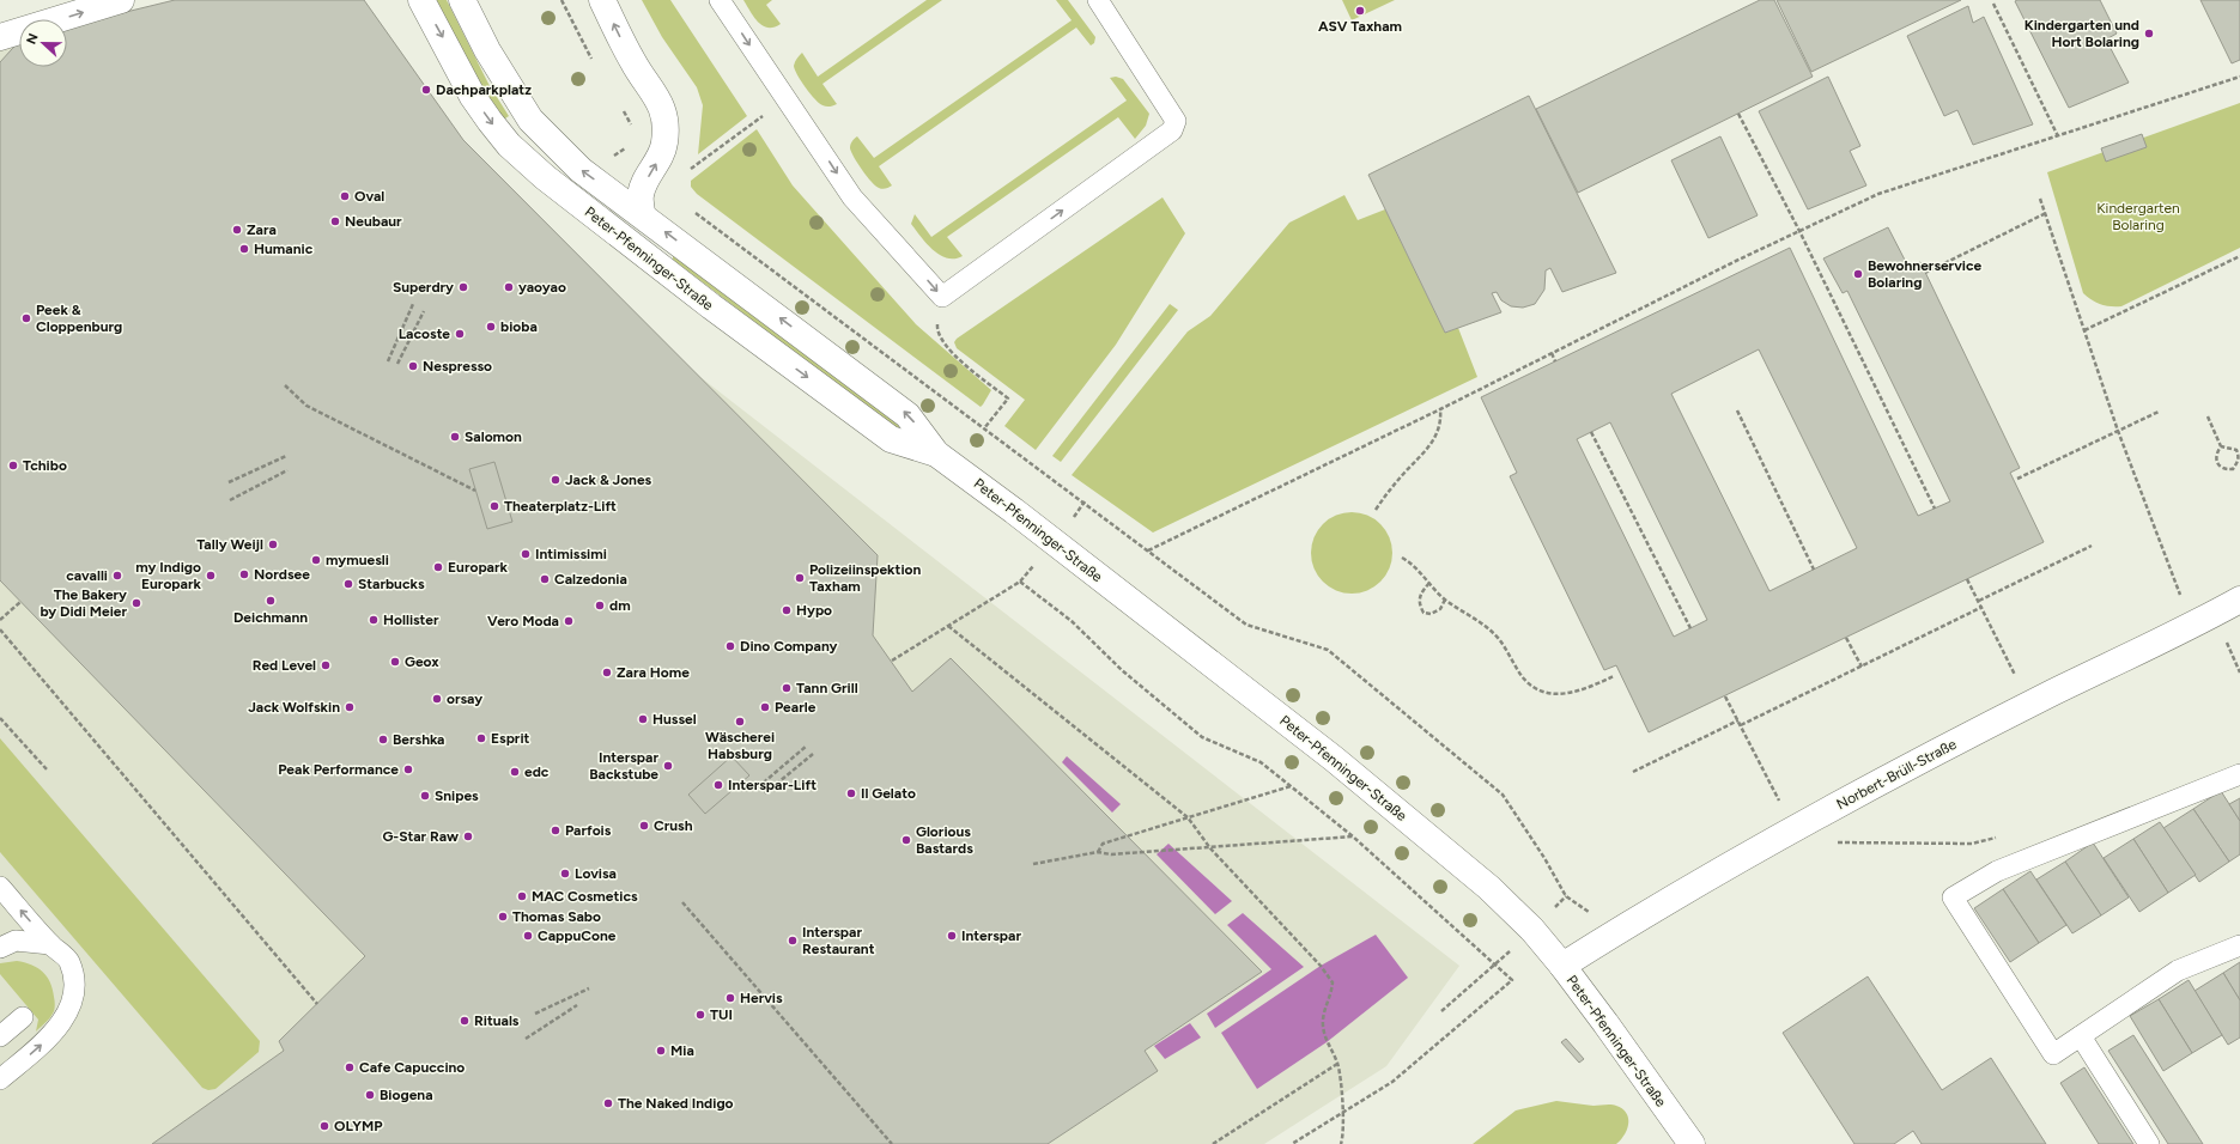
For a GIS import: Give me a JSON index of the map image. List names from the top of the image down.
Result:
{
  "streets": {
    "street": ["Peter-Pfenninger-Straße", "Norbert-Brüll-Straße"]
  },
  "crossings": [
    ["Peter-Pfenninger-Straße", "Norbert-Brüll-Straße"]
  ],
  "parks": ["Kindergarten Bolaring"],
  "places": [
    "ASV Taxham",
    "Kindergarten und Hort Bolaring",
    "Dachparkplatz",
    "Oval",
    "Neubaur",
    "Zara",
    "Humanic",
    "Bewohnerservice Bolaring",
    "Superdry",
    "yaoyao",
    "Peek & Cloppenburg",
    "bioba",
    "Lacoste",
    "Nespresso",
    "Salomon",
    "Tchibo",
    "Jack & Jones",
    "Theaterplatz-Lift",
    "Tally Weijl",
    "Intimissimi",
    "mymuesli",
    "Europark",
    "Nordsee",
    "cavalli",
    "my Indigo Europark",
    "Polizeiinspektion Taxham",
    "Calzedonia",
    "Starbucks",
    "Deichmann",
    "The Bakery by Didi Meier",
    "dm",
    "Hypo",
    "Hollister",
    "Vero Moda",
    "Dino Company",
    "Geox",
    "Red Level",
    "Zara Home",
    "Tann Grill",
    "orsay",
    "Jack Wolfskin",
    "Pearle",
    "Hussel",
    "Wäscherei Habsburg",
    "Esprit",
    "Bershka",
    "Interspar Backstube",
    "Peak Performance",
    "edc",
    "Interspar-Lift",
    "Il Gelato",
    "Snipes",
    "Crush",
    "Parfois",
    "G-Star Raw",
    "Glorious Bastards",
    "Lovisa",
    "MAC Cosmetics",
    "Thomas Sabo",
    "CappuCone",
    "Interspar",
    "Interspar Restaurant",
    "Hervis",
    "TUI",
    "Rituals",
    "Mia",
    "Cafe Capuccino",
    "Biogena",
    "The Naked Indigo",
    "OLYMP"
  ],
  "north": "left"
}
